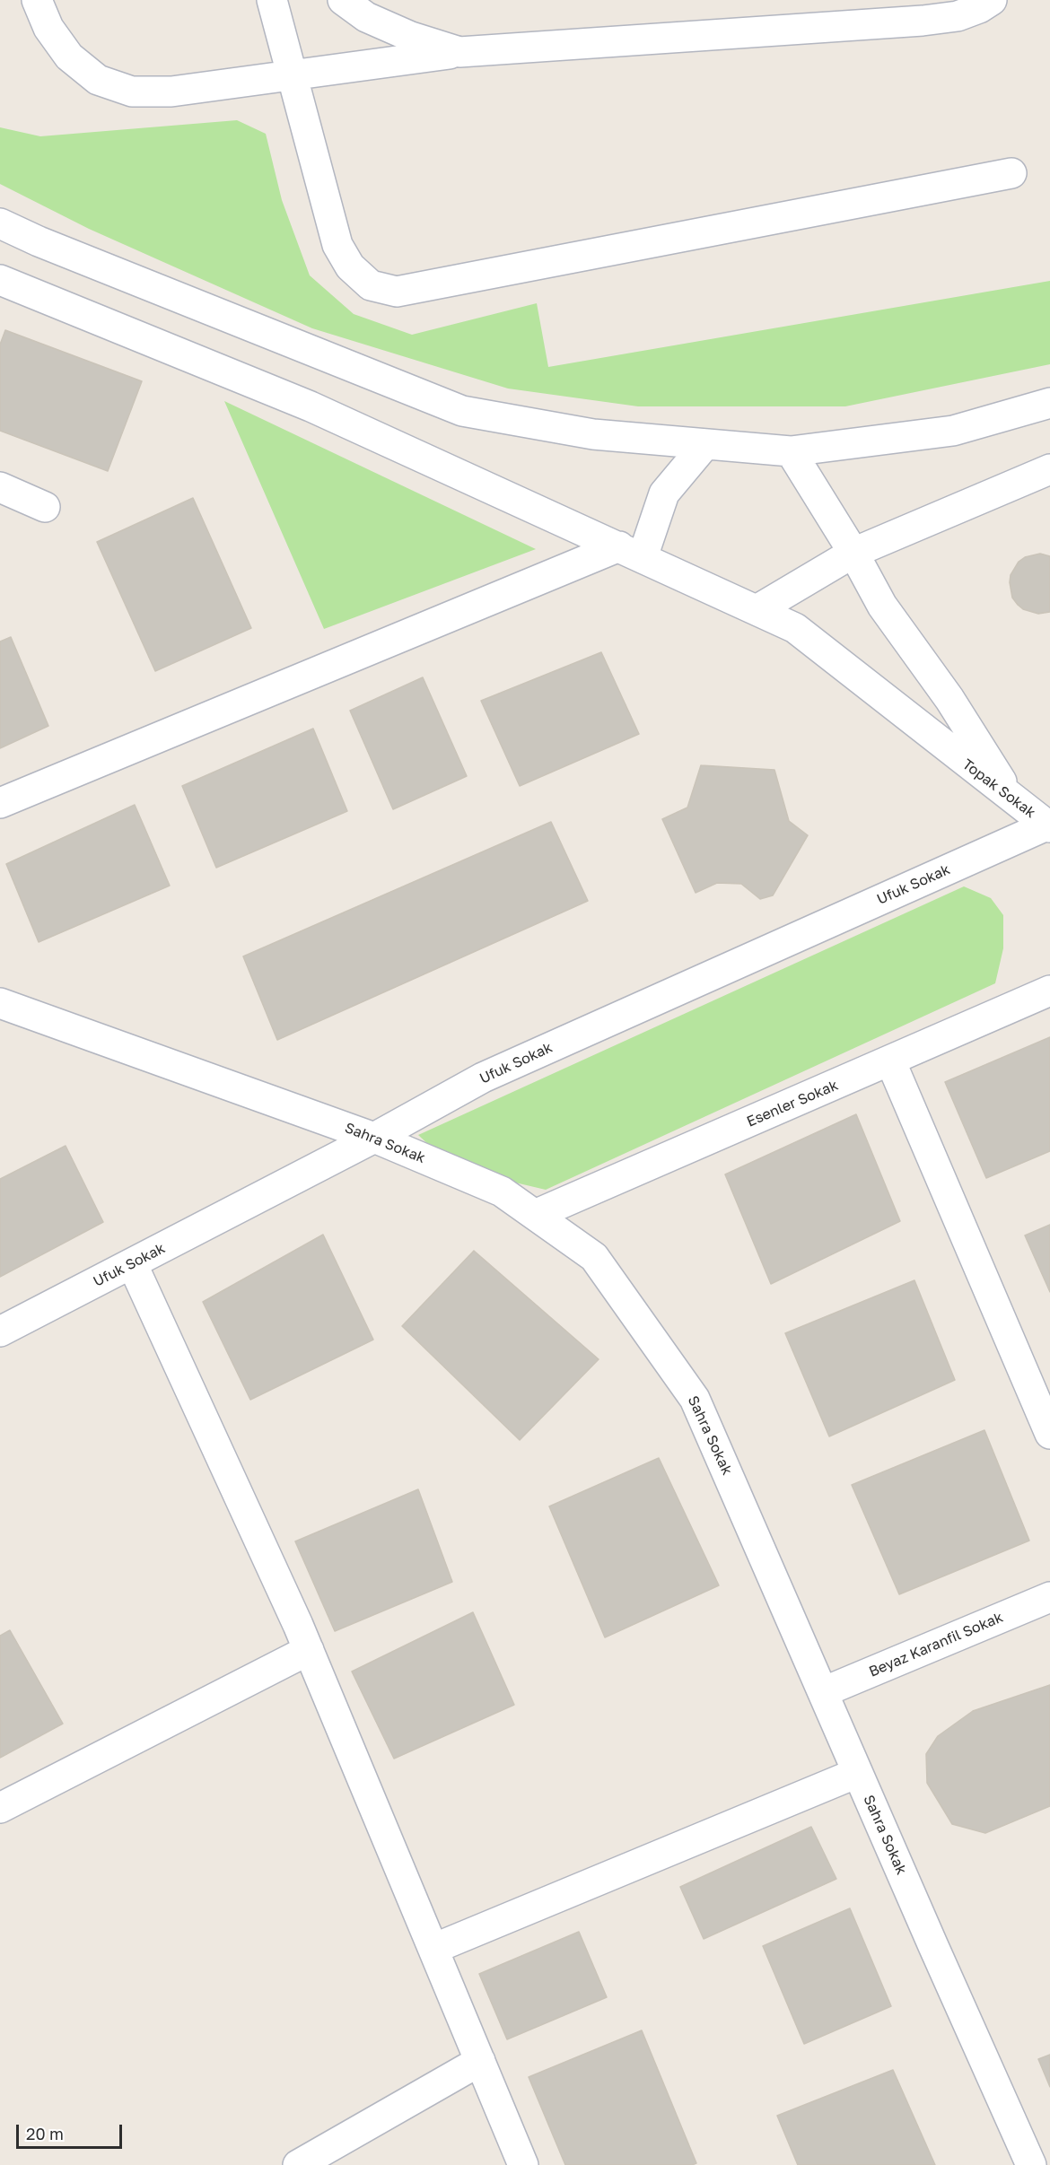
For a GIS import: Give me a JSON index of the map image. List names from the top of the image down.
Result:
{
  "streets": {
    "street": [
      "Topak Sokak",
      "Ufuk Sokak",
      "Esenler Sokak",
      "Sahra Sokak",
      "Beyaz Karanfil Sokak"
    ]
  },
  "crossings": [
    ["Topak Sokak", "Ufuk Sokak"],
    ["Ufuk Sokak", "Sahra Sokak"],
    ["Esenler Sokak", "Sahra Sokak"],
    ["Sahra Sokak", "Beyaz Karanfil Sokak"]
  ],
  "scale_bar": "20 m"
}
